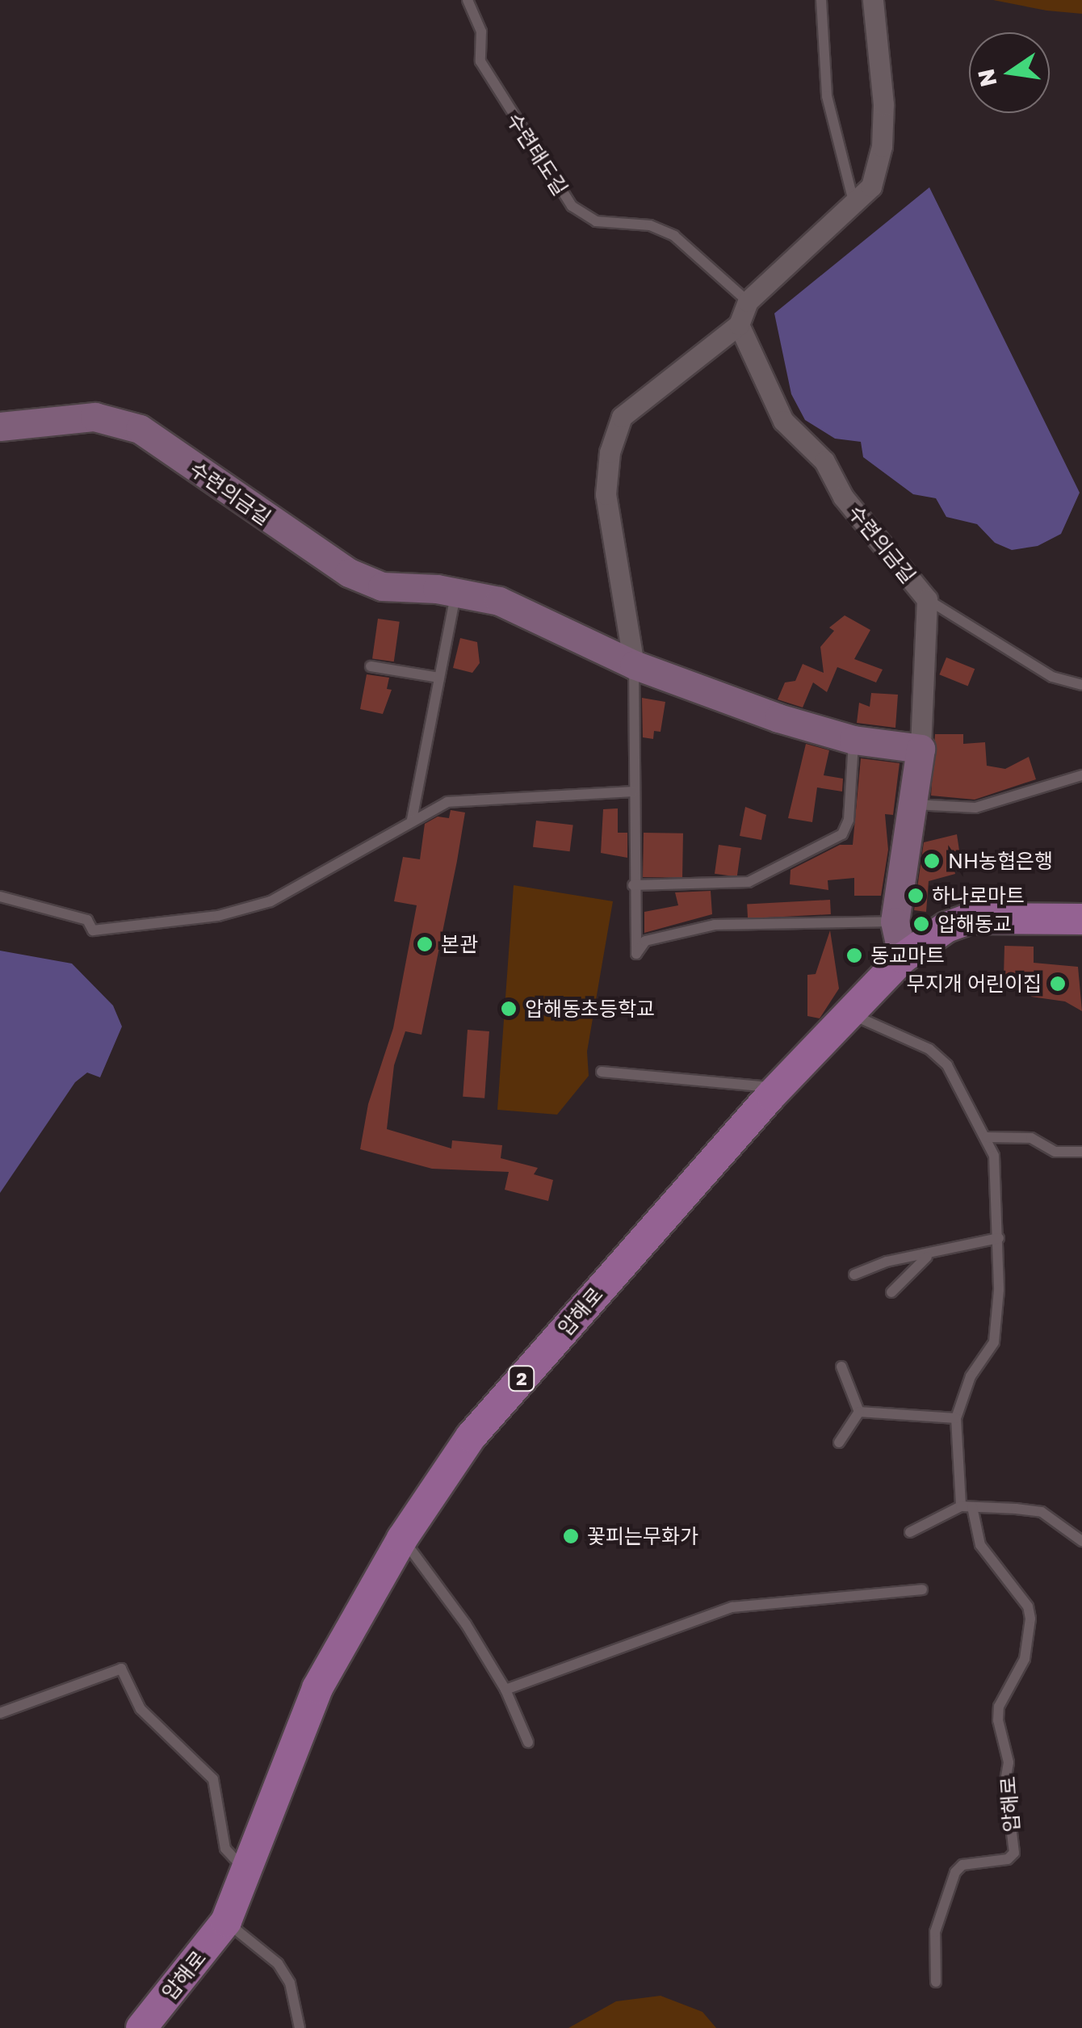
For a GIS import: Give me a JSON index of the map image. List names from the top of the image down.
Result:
{
  "streets": {
    "main road": ["압해로", "2"],
    "street": ["수련의금길"],
    "lane": ["수련태도길"]
  },
  "crossings": [
    ["수련의금길", "압해로"]
  ],
  "places": [
    "NH농협은행",
    "하나로마트",
    "압해동교",
    "본관",
    "동교마트",
    "무지개 어린이집",
    "압해동초등학교",
    "꽃피는무화가"
  ],
  "north": "left"
}
